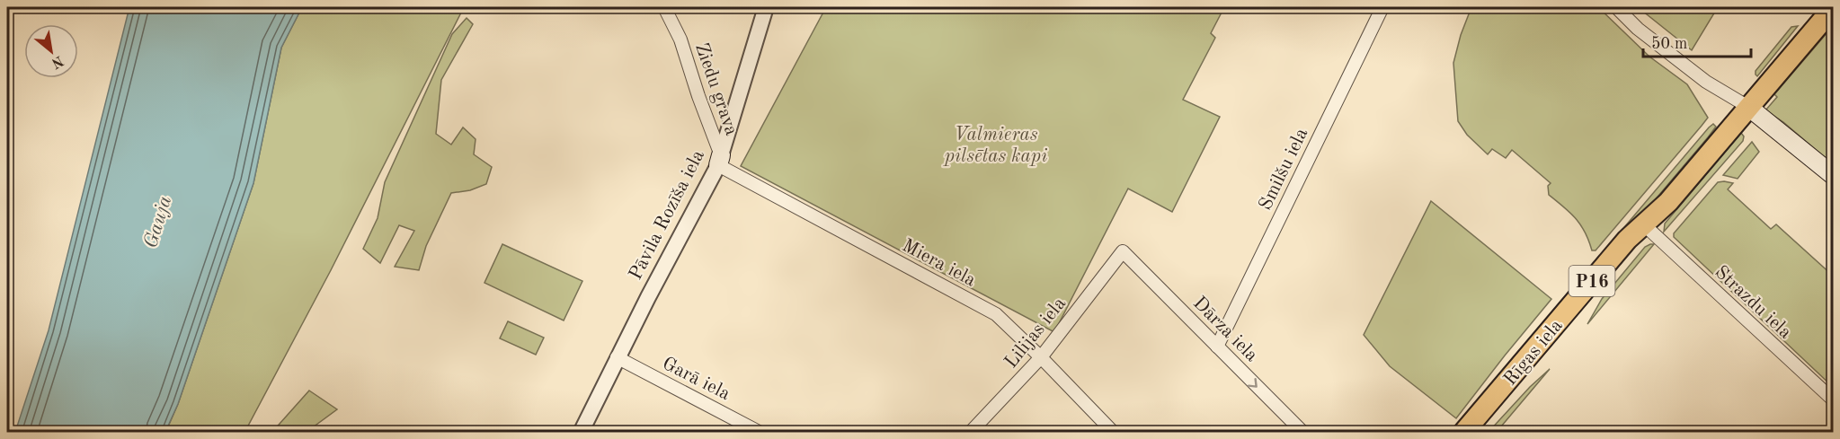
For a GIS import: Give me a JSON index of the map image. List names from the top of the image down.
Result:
{
  "streets": {
    "main road": ["P16", "Rīgas iela"],
    "street": [
      "Ziedu grava",
      "Smilšu iela",
      "Pāvila Rozīša iela",
      "Miera iela",
      "Strazdu iela",
      "Dārza iela",
      "Lilijas iela",
      "Garā iela"
    ]
  },
  "crossings": [
    ["Ziedu grava", "Pāvila Rozīša iela"],
    ["Ziedu grava", "Miera iela"],
    ["Smilšu iela", "Dārza iela"],
    ["Pāvila Rozīša iela", "Miera iela"],
    ["Pāvila Rozīša iela", "Garā iela"],
    ["Miera iela", "Lilijas iela"],
    ["Strazdu iela", "Rīgas iela"],
    ["Dārza iela", "Lilijas iela"]
  ],
  "one_way": ["Dārza iela"],
  "water": ["Gauja"],
  "parks": ["Valmieras pilsētas kapi"],
  "scale_bar": "50 m",
  "north": "bottom right"
}
